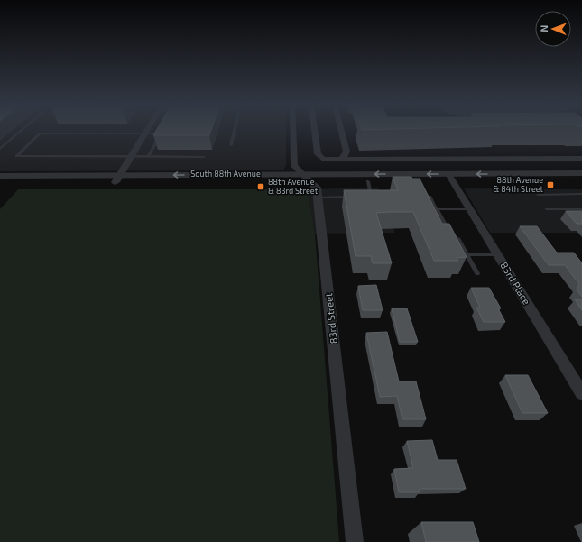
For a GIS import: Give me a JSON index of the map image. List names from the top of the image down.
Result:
{
  "streets": {
    "street": ["South 88th Avenue", "83rd Place", "83rd Street"]
  },
  "crossings": [
    ["South 88th Avenue", "83rd Place"],
    ["South 88th Avenue", "83rd Street"]
  ],
  "places": {
    "transit": ["88th Avenue & 84th Street", "88th Avenue & 83rd Street"]
  },
  "north": "left"
}
